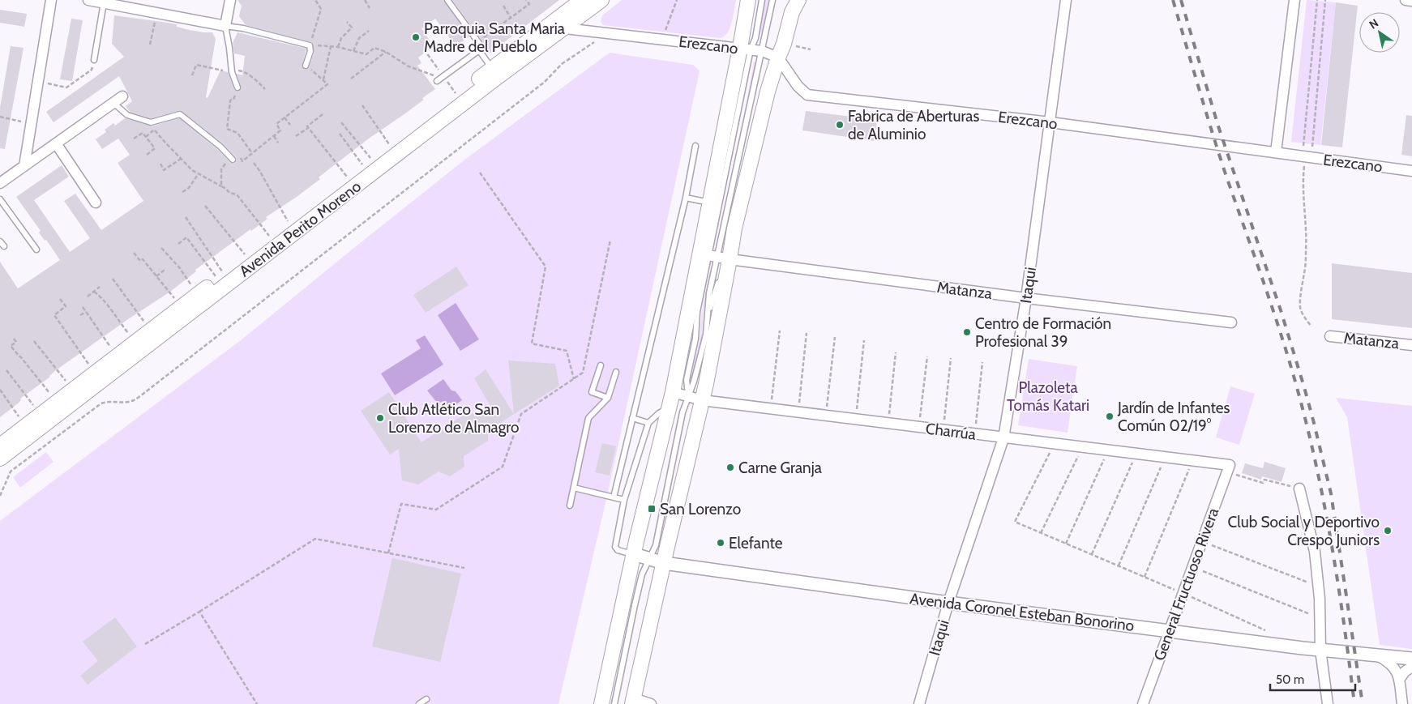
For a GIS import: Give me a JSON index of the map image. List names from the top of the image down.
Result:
{
  "streets": {
    "main road": ["Avenida Perito Moreno"],
    "street": [
      "Erezcano",
      "Itaqui",
      "Matanza",
      "Charrúa",
      "General Fructuoso Rivera",
      "Avenida Coronel Esteban Bonorino"
    ]
  },
  "crossings": [
    ["Erezcano", "Avenida Perito Moreno"],
    ["Erezcano", "Itaqui"],
    ["Itaqui", "Matanza"],
    ["Itaqui", "Charrúa"],
    ["Itaqui", "Avenida Coronel Esteban Bonorino"],
    ["Charrúa", "General Fructuoso Rivera"],
    ["General Fructuoso Rivera", "Avenida Coronel Esteban Bonorino"]
  ],
  "parks": ["Plazoleta Tomás Katari"],
  "places": {
    "other": [
      "Parroquia Santa Maria Madre del Pueblo",
      "Fabrica de Aberturas de Aluminio",
      "Centro de Formación Profesional 39",
      "Jardín de Infantes Común 02/19°",
      "Club Atlético San Lorenzo de Almagro",
      "Carne Granja",
      "Club Social y Deportivo Crespo Juniors",
      "Elefante"
    ],
    "transit": ["San Lorenzo"]
  },
  "scale_bar": "50 m",
  "north": "top left"
}
